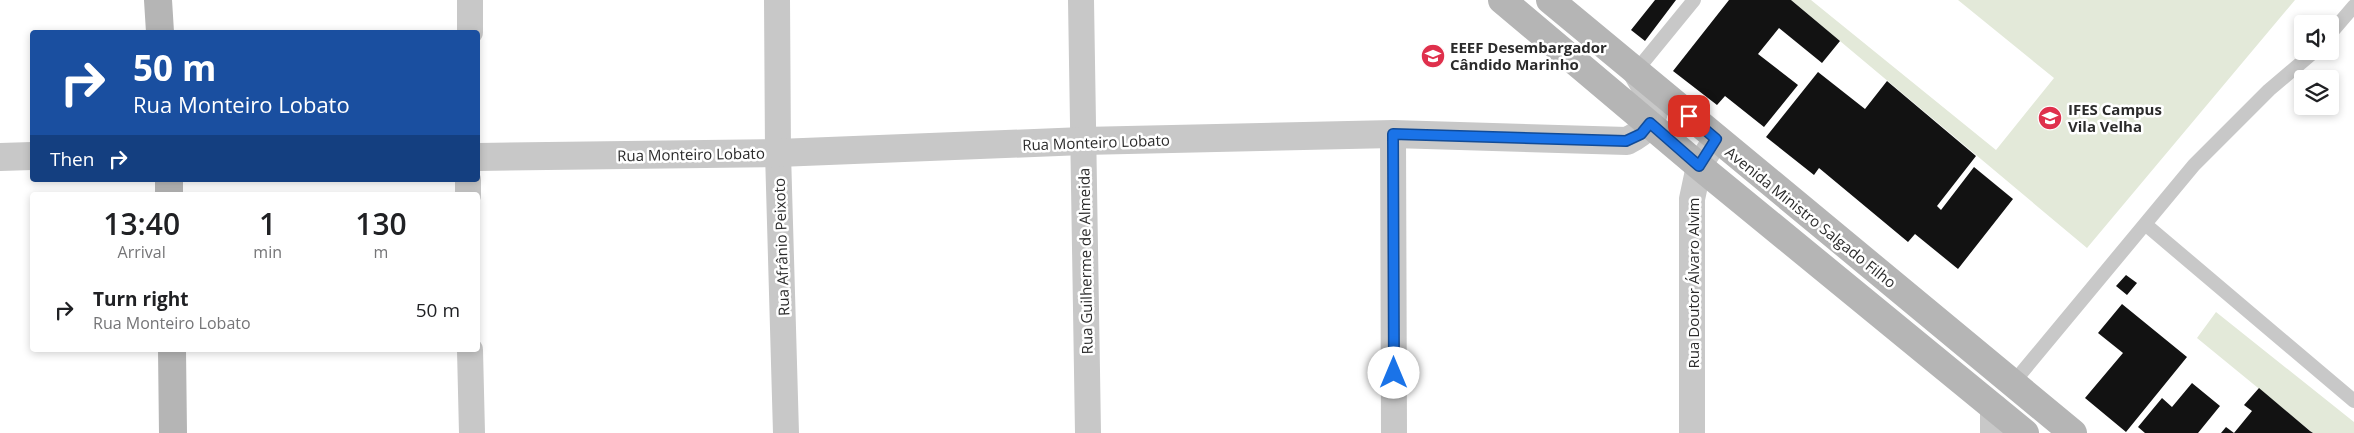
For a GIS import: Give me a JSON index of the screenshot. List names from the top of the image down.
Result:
{
  "streets": {
    "main road": ["Avenida Ministro Salgado Filho"],
    "street": [
      "Rua Monteiro Lobato",
      "Rua Afrânio Peixoto",
      "Rua Guilherme de Almeida",
      "Rua Doutor Álvaro Alvim"
    ]
  },
  "crossings": [
    ["Rua Monteiro Lobato", "Avenida Ministro Salgado Filho"],
    ["Rua Monteiro Lobato", "Rua Afrânio Peixoto"],
    ["Rua Monteiro Lobato", "Rua Guilherme de Almeida"],
    ["Avenida Ministro Salgado Filho", "Rua Doutor Álvaro Alvim"]
  ],
  "places": {
    "school or university": ["EEEF Desembargador Cândido Marinho", "IFES Campus Vila Velha"]
  },
  "page": {
    "turn": ["50 m", "Rua Monteiro Lobato"],
    "then": "Then",
    "eta": [
      "13:40",
      "Arrival",
      "1",
      "min",
      "130",
      "m"
    ],
    "list": [
      {
        "name": "Turn right",
        "note": "Rua Monteiro Lobato",
        "value": "50 m"
      }
    ]
  }
}
